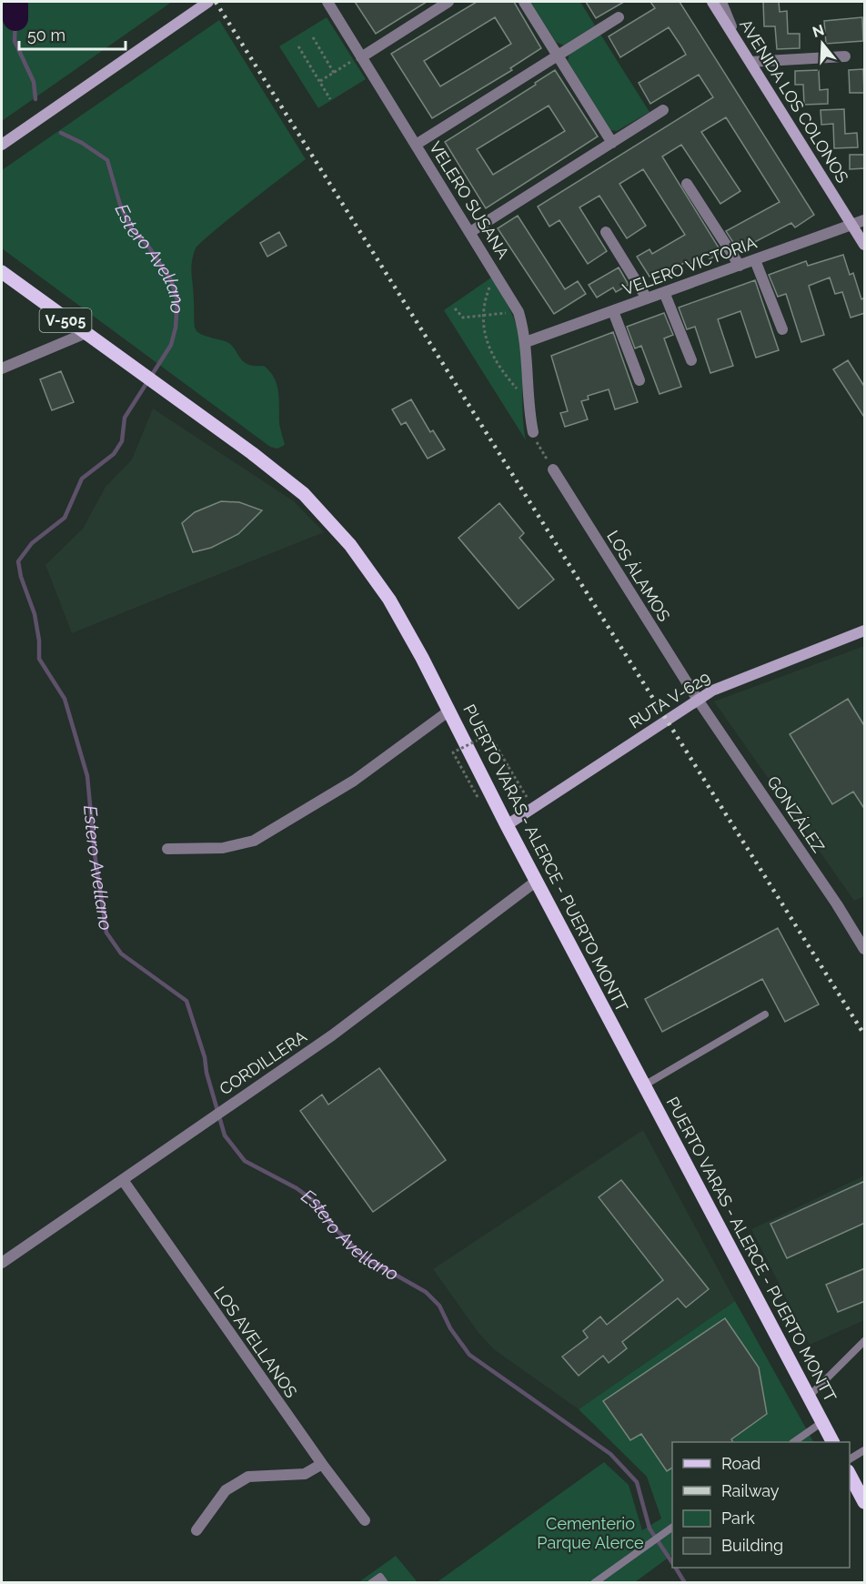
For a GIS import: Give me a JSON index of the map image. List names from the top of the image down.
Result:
{
  "streets": {
    "main road": ["V-505", "PUERTO VARAS - ALERCE - PUERTO MONTT"],
    "street": [
      "AVENIDA LOS COLONOS",
      "VELERO SUSANA",
      "VELERO VICTORIA",
      "LOS ÁLAMOS",
      "RUTA V-629",
      "GONZÁLEZ",
      "CORDILLERA",
      "LOS AVELLANOS"
    ]
  },
  "crossings": [
    ["AVENIDA LOS COLONOS", "VELERO VICTORIA"],
    ["VELERO SUSANA", "VELERO VICTORIA"],
    ["V-505", "PUERTO VARAS - ALERCE - PUERTO MONTT"],
    ["LOS ÁLAMOS", "RUTA V-629"],
    ["LOS ÁLAMOS", "GONZÁLEZ"],
    ["RUTA V-629", "GONZÁLEZ"],
    ["RUTA V-629", "PUERTO VARAS - ALERCE - PUERTO MONTT"],
    ["PUERTO VARAS - ALERCE - PUERTO MONTT", "CORDILLERA"],
    ["CORDILLERA", "LOS AVELLANOS"]
  ],
  "water": ["Estero Avellano"],
  "parks": ["Cementerio Parque Alerce"],
  "legend": [
    "Road",
    "Railway",
    "Park",
    "Building"
  ],
  "scale_bar": "50 m",
  "north": "top"
}
